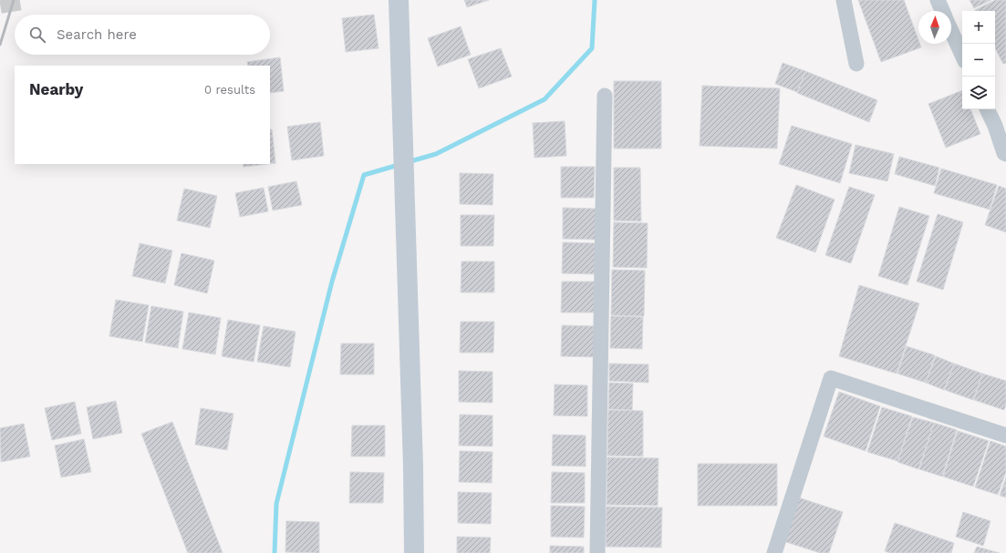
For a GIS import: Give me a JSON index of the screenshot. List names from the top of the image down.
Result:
{
  "north": "top",
  "page": {
    "map_buttons": ["+", "−"],
    "search": "Search here",
    "heading": ["Nearby", "0 results"]
  }
}
